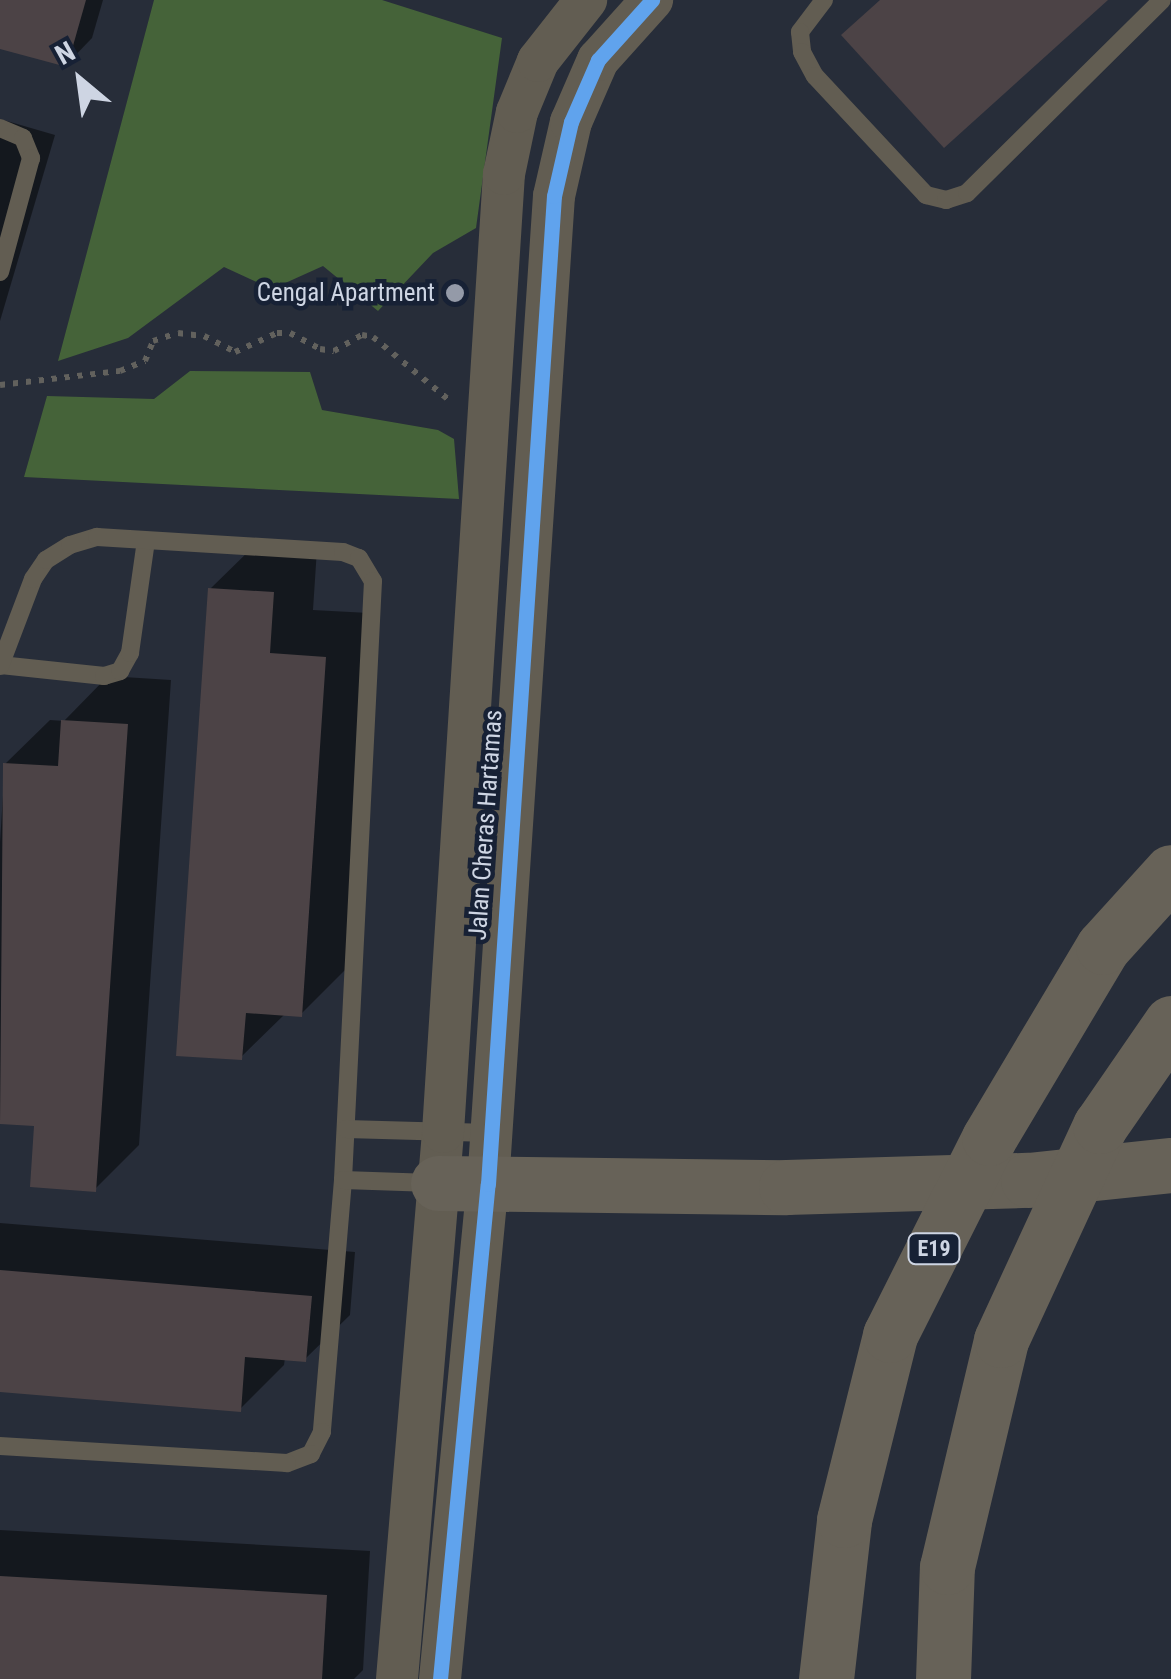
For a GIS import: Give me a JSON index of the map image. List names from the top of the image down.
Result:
{
  "streets": {
    "highway": ["E19"],
    "street": ["Jalan Cheras Hartamas"]
  },
  "places": ["Cengal Apartment"],
  "north": "top left"
}
